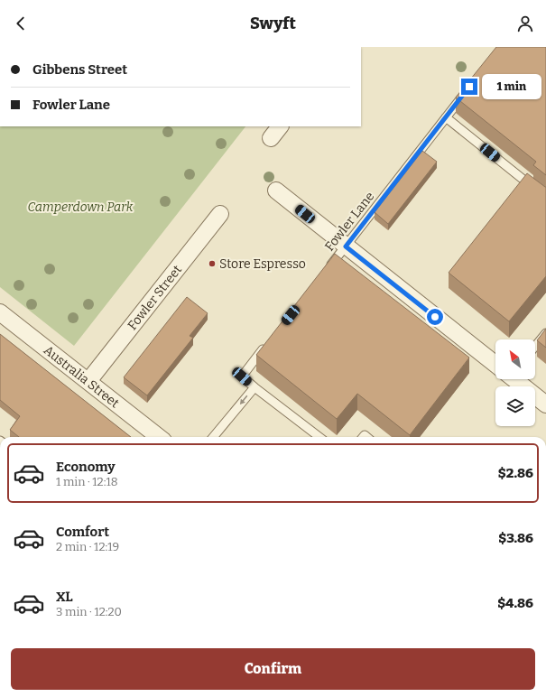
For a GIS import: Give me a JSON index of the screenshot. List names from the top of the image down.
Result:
{
  "streets": {
    "street": ["Fowler Street", "Australia Street"],
    "lane": ["Fowler Lane"]
  },
  "crossings": [
    ["Fowler Street", "Australia Street"]
  ],
  "parks": ["Camperdown Park"],
  "places": ["Store Espresso"],
  "north": "top left",
  "page": {
    "header": "Swyft",
    "banner": ["Gibbens Street", "Fowler Lane"],
    "bubble": "1 min",
    "list": [
      {
        "name": "Economy",
        "note": "1 min · 12:18",
        "value": "$2.86"
      },
      {
        "name": "Comfort",
        "note": "2 min · 12:19",
        "value": "$3.86"
      },
      {
        "name": "XL",
        "note": "3 min · 12:20",
        "value": "$4.86"
      }
    ],
    "buttons": "Confirm"
  }
}
